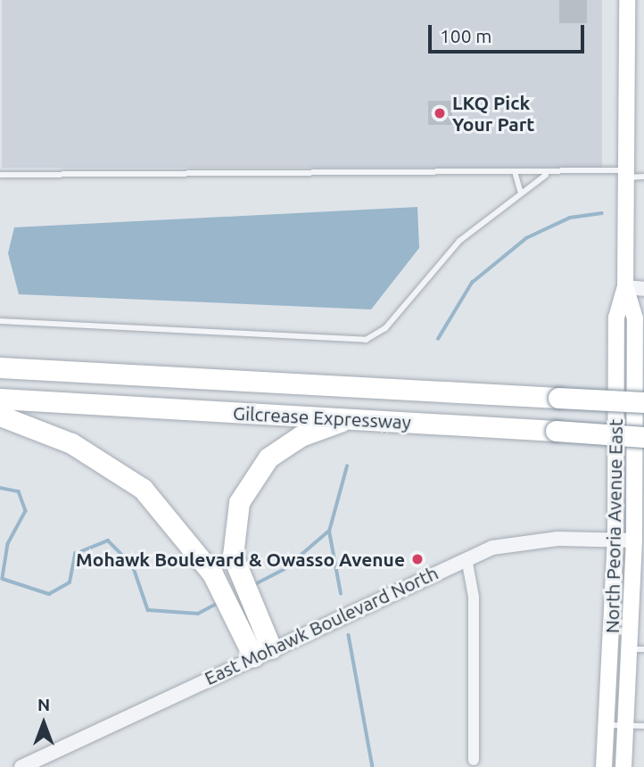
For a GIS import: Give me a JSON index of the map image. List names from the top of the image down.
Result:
{
  "streets": {
    "highway": ["Gilcrease Expressway"],
    "main road": ["North Peoria Avenue East"],
    "street": ["East Mohawk Boulevard North"]
  },
  "crossings": [
    ["North Peoria Avenue East", "East Mohawk Boulevard North"]
  ],
  "places": ["LKQ Pick Your Part", "Mohawk Boulevard & Owasso Avenue"],
  "scale_bar": "100 m",
  "north": "top"
}
